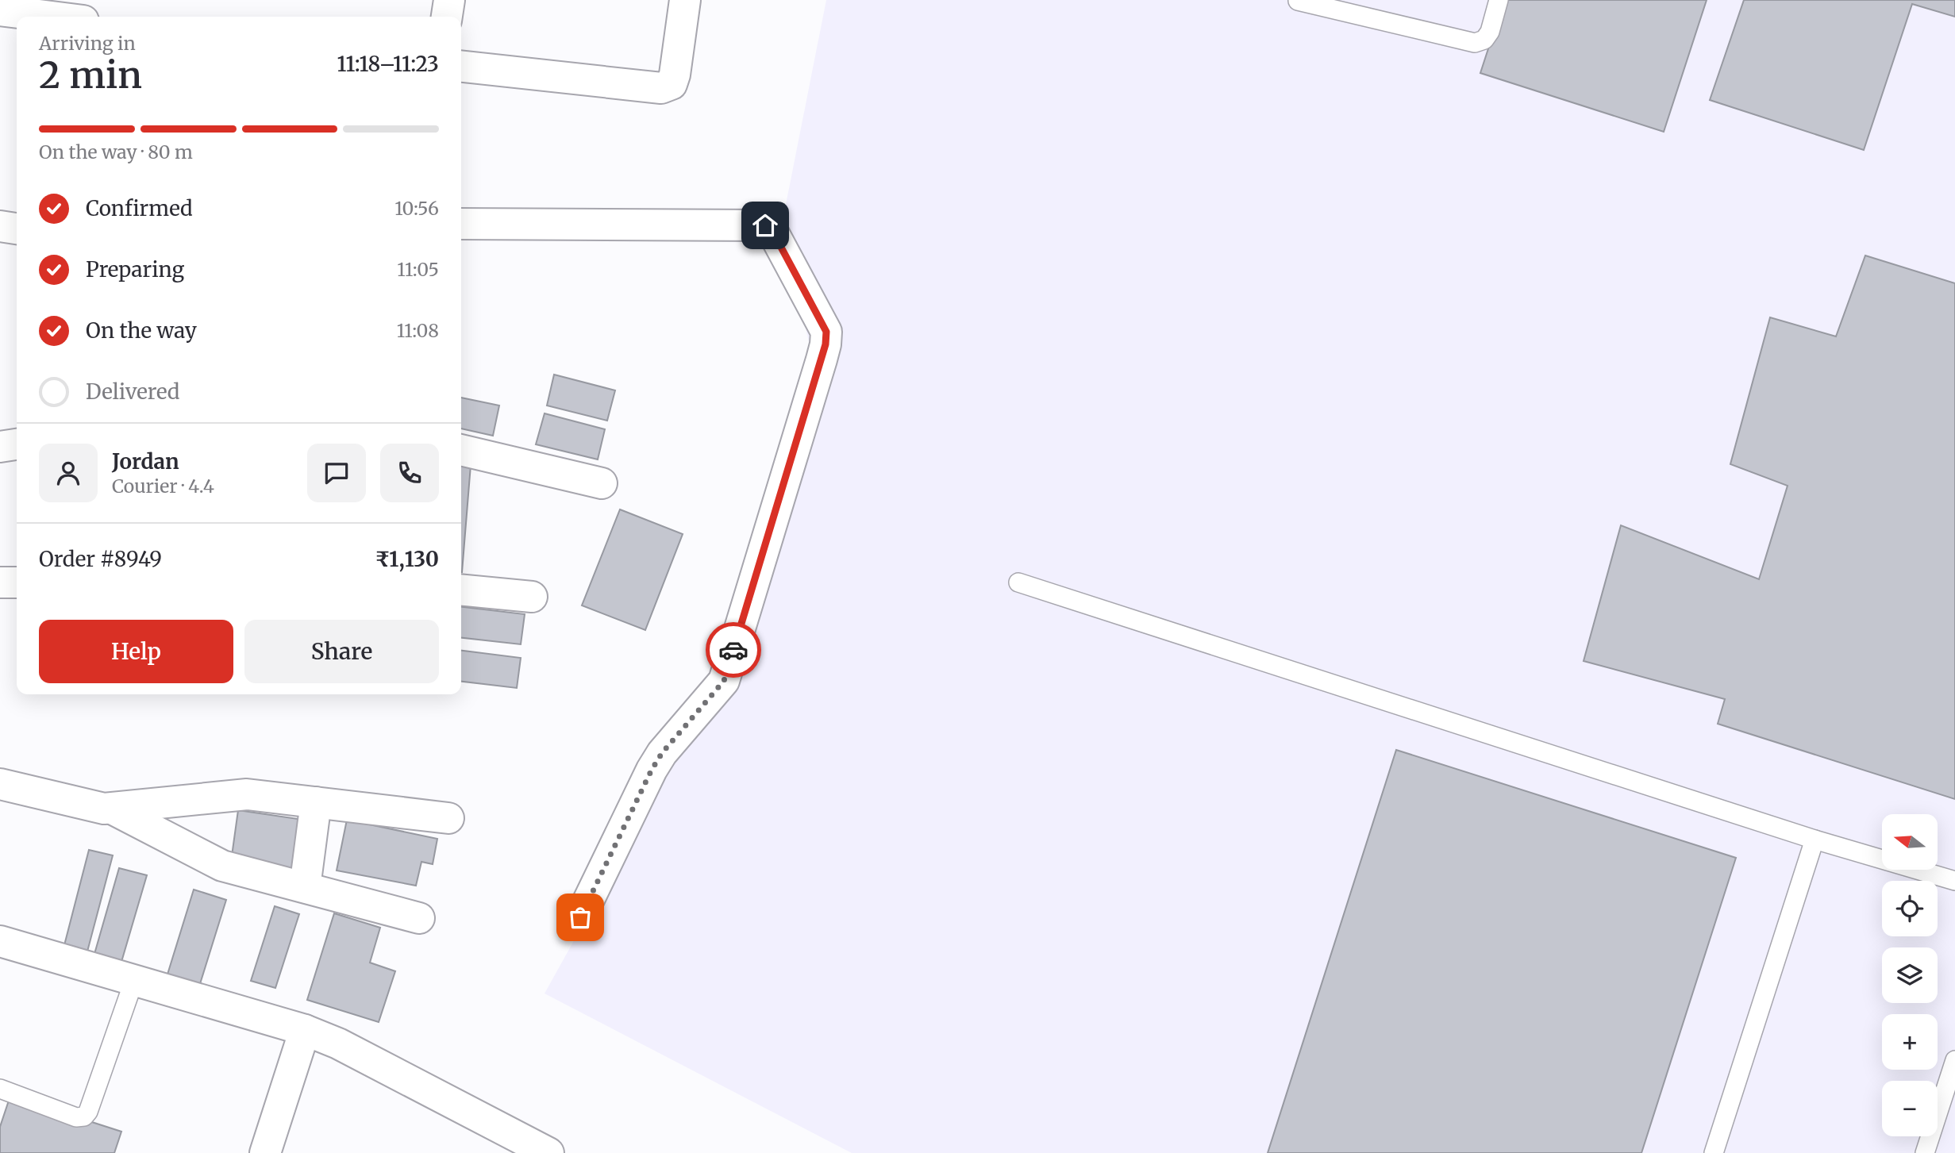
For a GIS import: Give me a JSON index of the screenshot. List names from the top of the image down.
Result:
{
  "north": "left",
  "page": {
    "heading": ["2 min", "Arriving in", "11:18–11:23"],
    "panel": [
      "Jordan",
      "Courier · 4.4",
      "Order #8949",
      "₹1,130"
    ],
    "bar": "On the way · 80 m",
    "list": [
      ["Confirmed", "10:56"],
      ["Preparing", "11:05"],
      ["On the way", "11:08"],
      "Delivered"
    ],
    "buttons": ["Help", "Share"],
    "map_buttons": ["+", "−"]
  }
}
